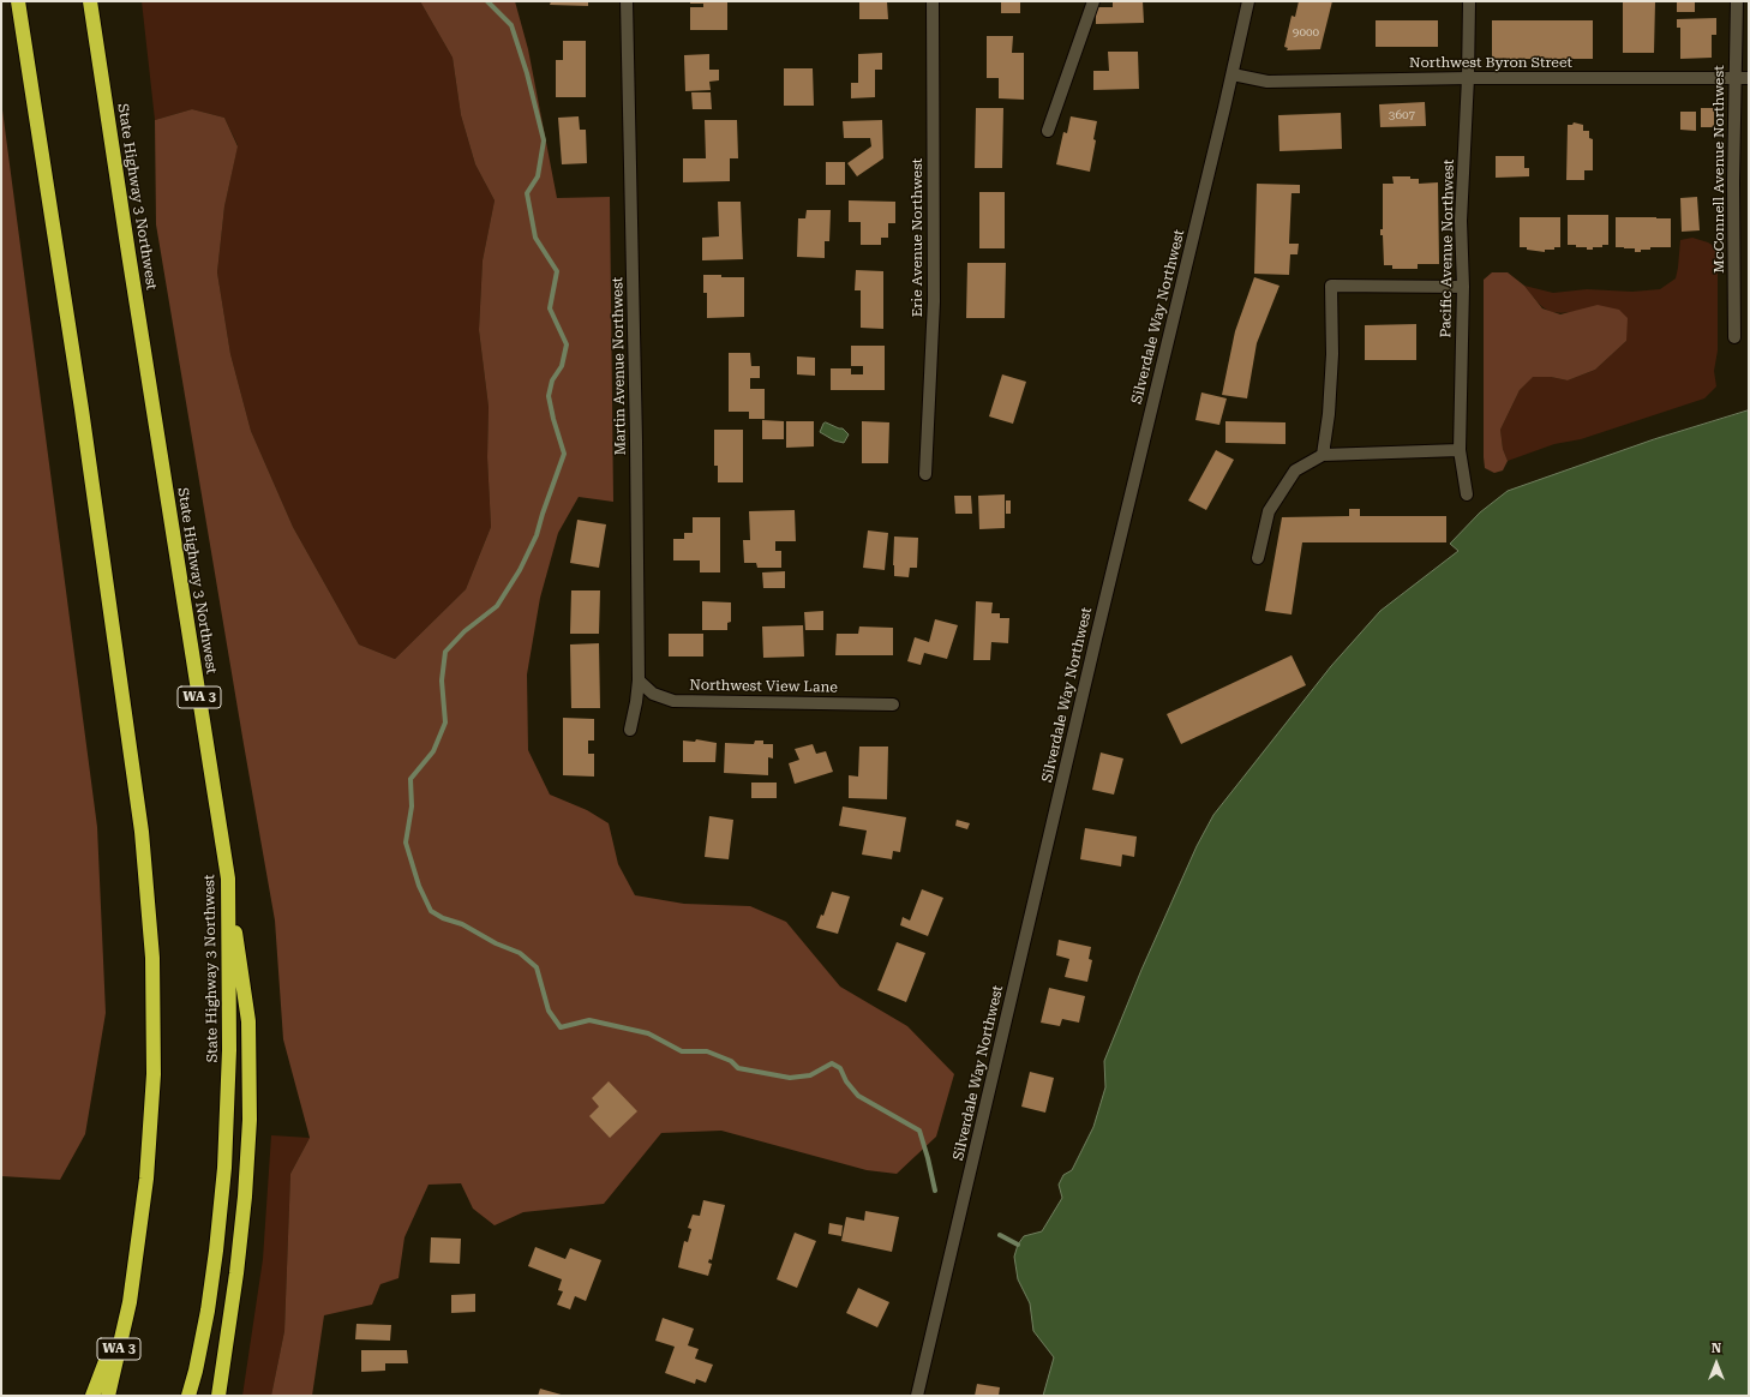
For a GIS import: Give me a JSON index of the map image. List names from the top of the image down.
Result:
{
  "streets": {
    "highway": ["State Highway 3 Northwest", "WA 3"],
    "street": [
      "Northwest Byron Street",
      "McConnell Avenue Northwest",
      "Erie Avenue Northwest",
      "Pacific Avenue Northwest",
      "Silverdale Way Northwest",
      "Martin Avenue Northwest",
      "Northwest View Lane"
    ]
  },
  "crossings": [
    ["Northwest Byron Street", "McConnell Avenue Northwest"],
    ["Northwest Byron Street", "Pacific Avenue Northwest"],
    ["Northwest Byron Street", "Silverdale Way Northwest"],
    ["Martin Avenue Northwest", "Northwest View Lane"]
  ],
  "house_numbers": ["9000", "3607"],
  "north": "top"
}
